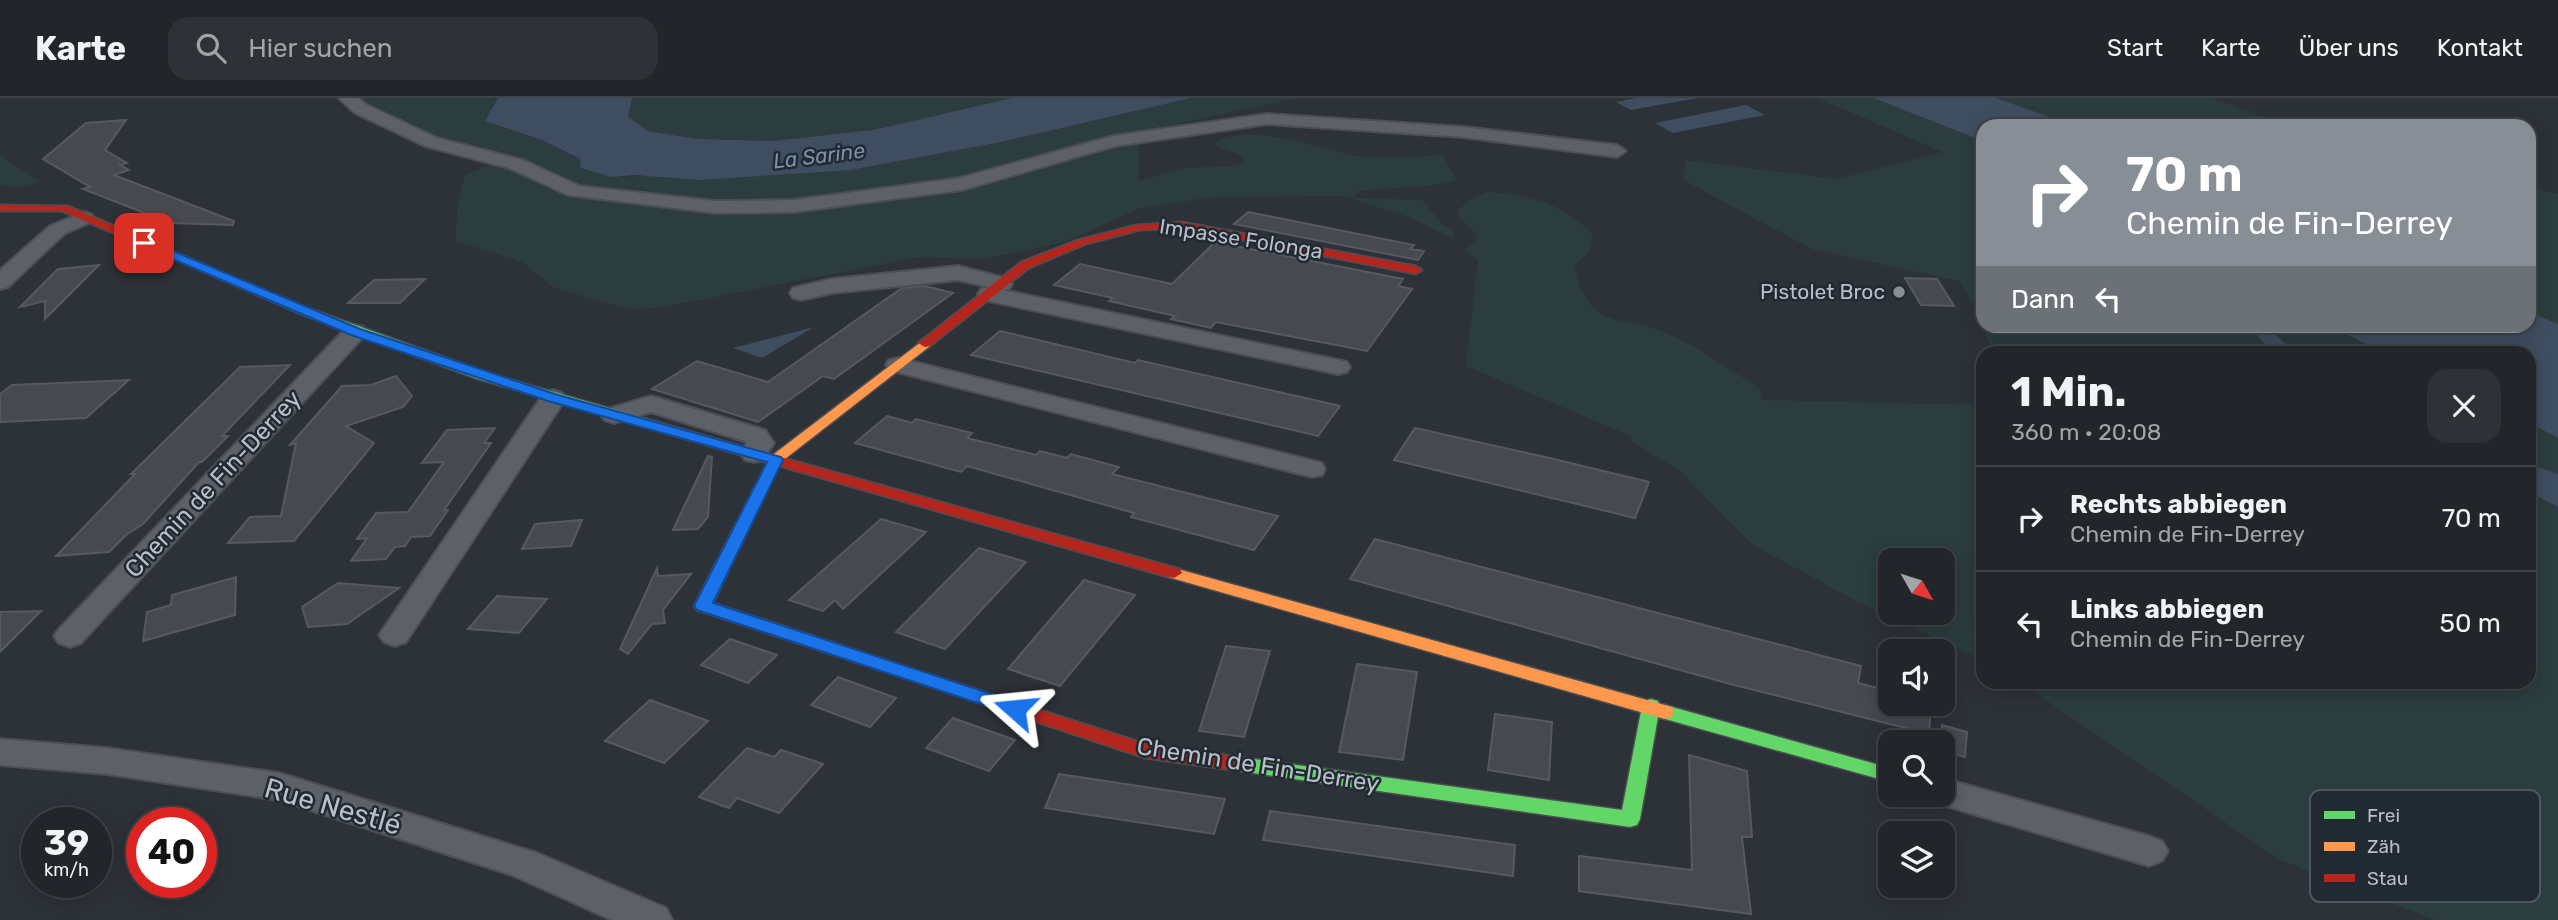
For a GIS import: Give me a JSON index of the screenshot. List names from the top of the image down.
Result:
{
  "streets": {
    "street": ["Impasse Folonga", "Chemin de Fin-Derrey", "Rue Nestlé"]
  },
  "crossings": [
    ["Impasse Folonga", "Chemin de Fin-Derrey"]
  ],
  "water": ["La Sarine"],
  "places": ["Pistolet Broc"],
  "legend": ["Frei", "Zäh", "Stau"],
  "north": "bottom right",
  "page": {
    "header": "Karte",
    "search": "Hier suchen",
    "nav": [
      "Start",
      "Karte",
      "Über uns",
      "Kontakt"
    ],
    "turn": ["70 m", "Chemin de Fin-Derrey"],
    "then": "Dann",
    "heading": ["1 Min.", "360 m · 20:08"],
    "list": [
      {
        "name": "Rechts abbiegen",
        "note": "Chemin de Fin-Derrey",
        "value": "70 m"
      },
      {
        "name": "Links abbiegen",
        "note": "Chemin de Fin-Derrey",
        "value": "50 m"
      }
    ],
    "speed": "39 km/h",
    "limit": "40"
  }
}
